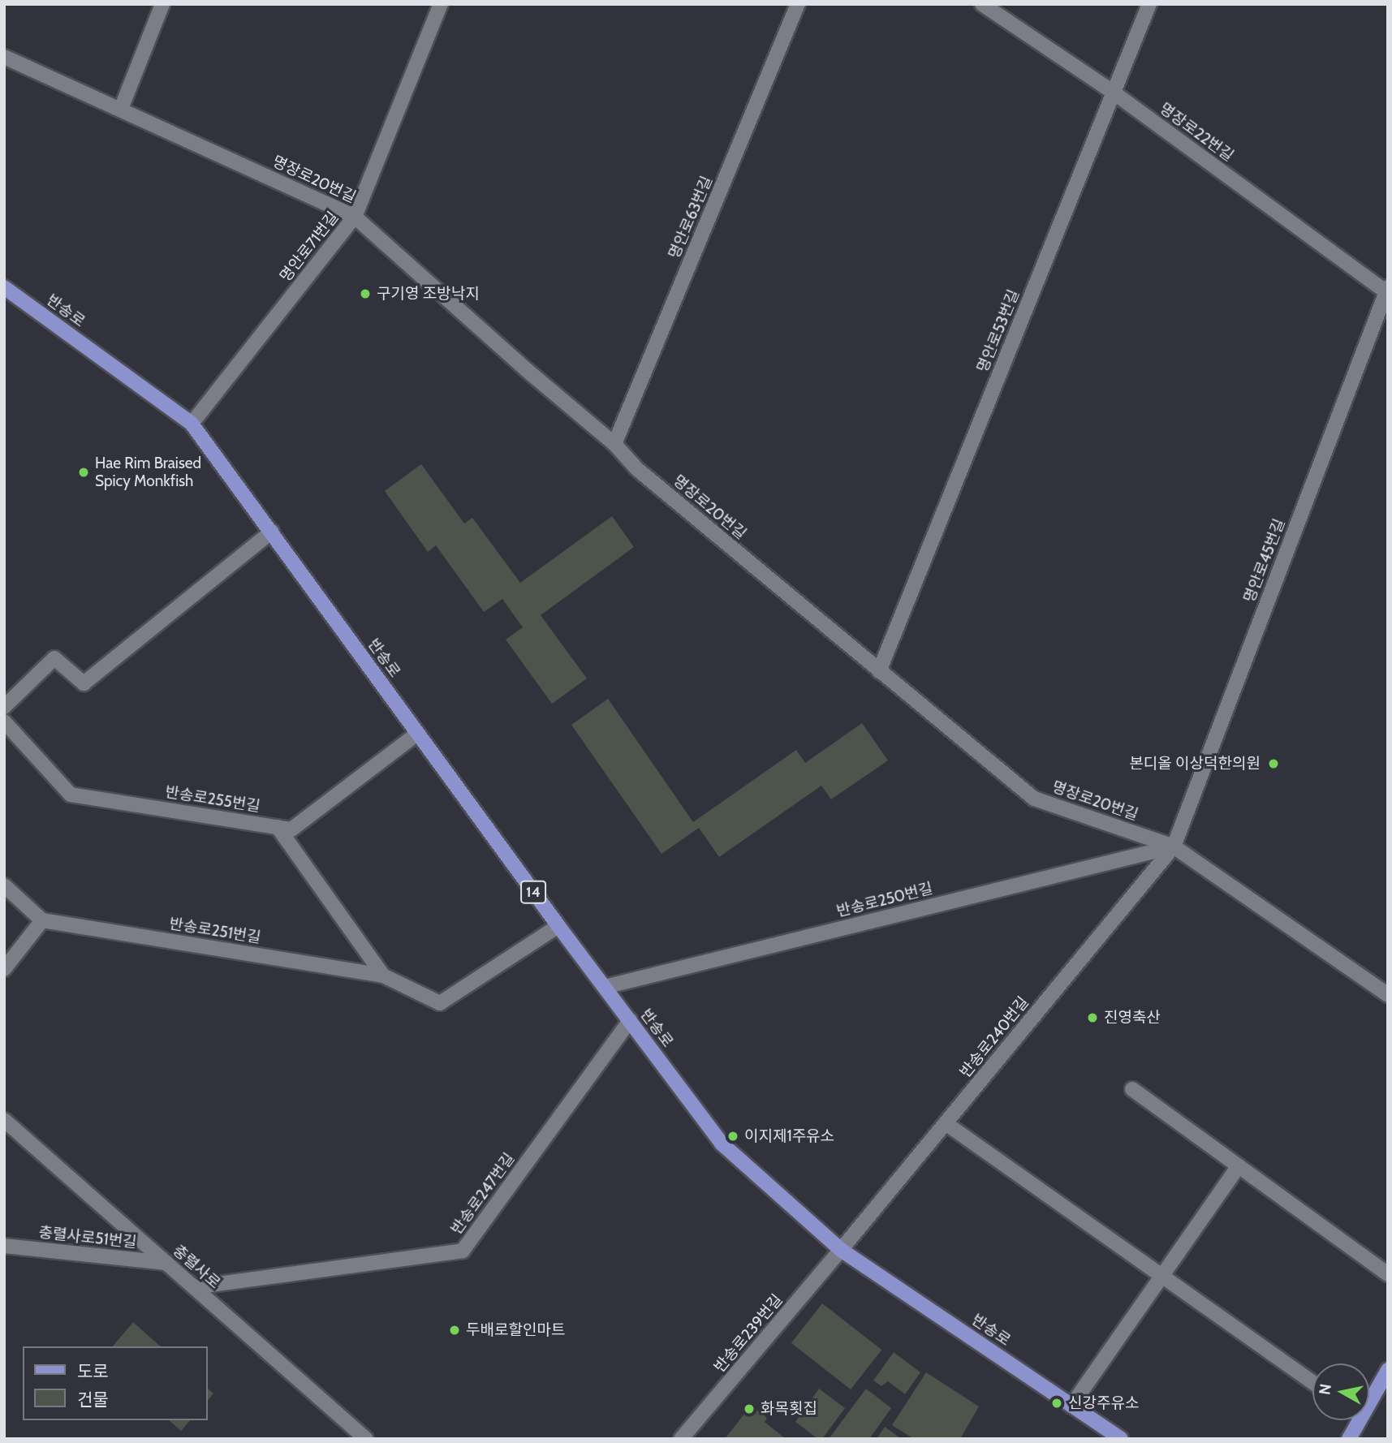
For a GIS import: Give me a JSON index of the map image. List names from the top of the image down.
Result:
{
  "streets": {
    "main road": ["반송로", "14"],
    "street": [
      "명장로22번길",
      "명장로20번길",
      "명안로63번길",
      "명안로71번길",
      "명안로53번길",
      "명안로45번길",
      "반송로255번길",
      "반송로250번길",
      "반송로251번길",
      "반송로240번길",
      "반송로247번길",
      "충렬사로51번길",
      "충렬사로",
      "반송로239번길"
    ]
  },
  "crossings": [
    ["명장로22번길", "명안로53번길"],
    ["명장로22번길", "명안로45번길"],
    ["명장로20번길", "명안로63번길"],
    ["명장로20번길", "명안로71번길"],
    ["명장로20번길", "명안로53번길"],
    ["명장로20번길", "명안로45번길"],
    ["명장로20번길", "반송로250번길"],
    ["명장로20번길", "반송로240번길"],
    ["명안로71번길", "반송로"],
    ["반송로", "반송로255번길"],
    ["반송로", "반송로250번길"],
    ["반송로", "반송로251번길"],
    ["반송로", "반송로240번길"],
    ["반송로", "반송로247번길"],
    ["반송로", "반송로239번길"],
    ["명안로45번길", "반송로250번길"],
    ["명안로45번길", "반송로240번길"],
    ["반송로255번길", "반송로251번길"],
    ["반송로250번길", "반송로240번길"],
    ["반송로240번길", "반송로239번길"],
    ["반송로247번길", "충렬사로"],
    ["충렬사로51번길", "충렬사로"]
  ],
  "places": [
    "구기영 조방낙지",
    "Hae Rim Braised Spicy Monkfish",
    "본디올 이상덕한의원",
    "진영축산",
    "이지제1주유소",
    "두배로할인마트",
    "신강주유소",
    "화목횟집"
  ],
  "legend": ["도로", "건물"],
  "north": "left"
}
